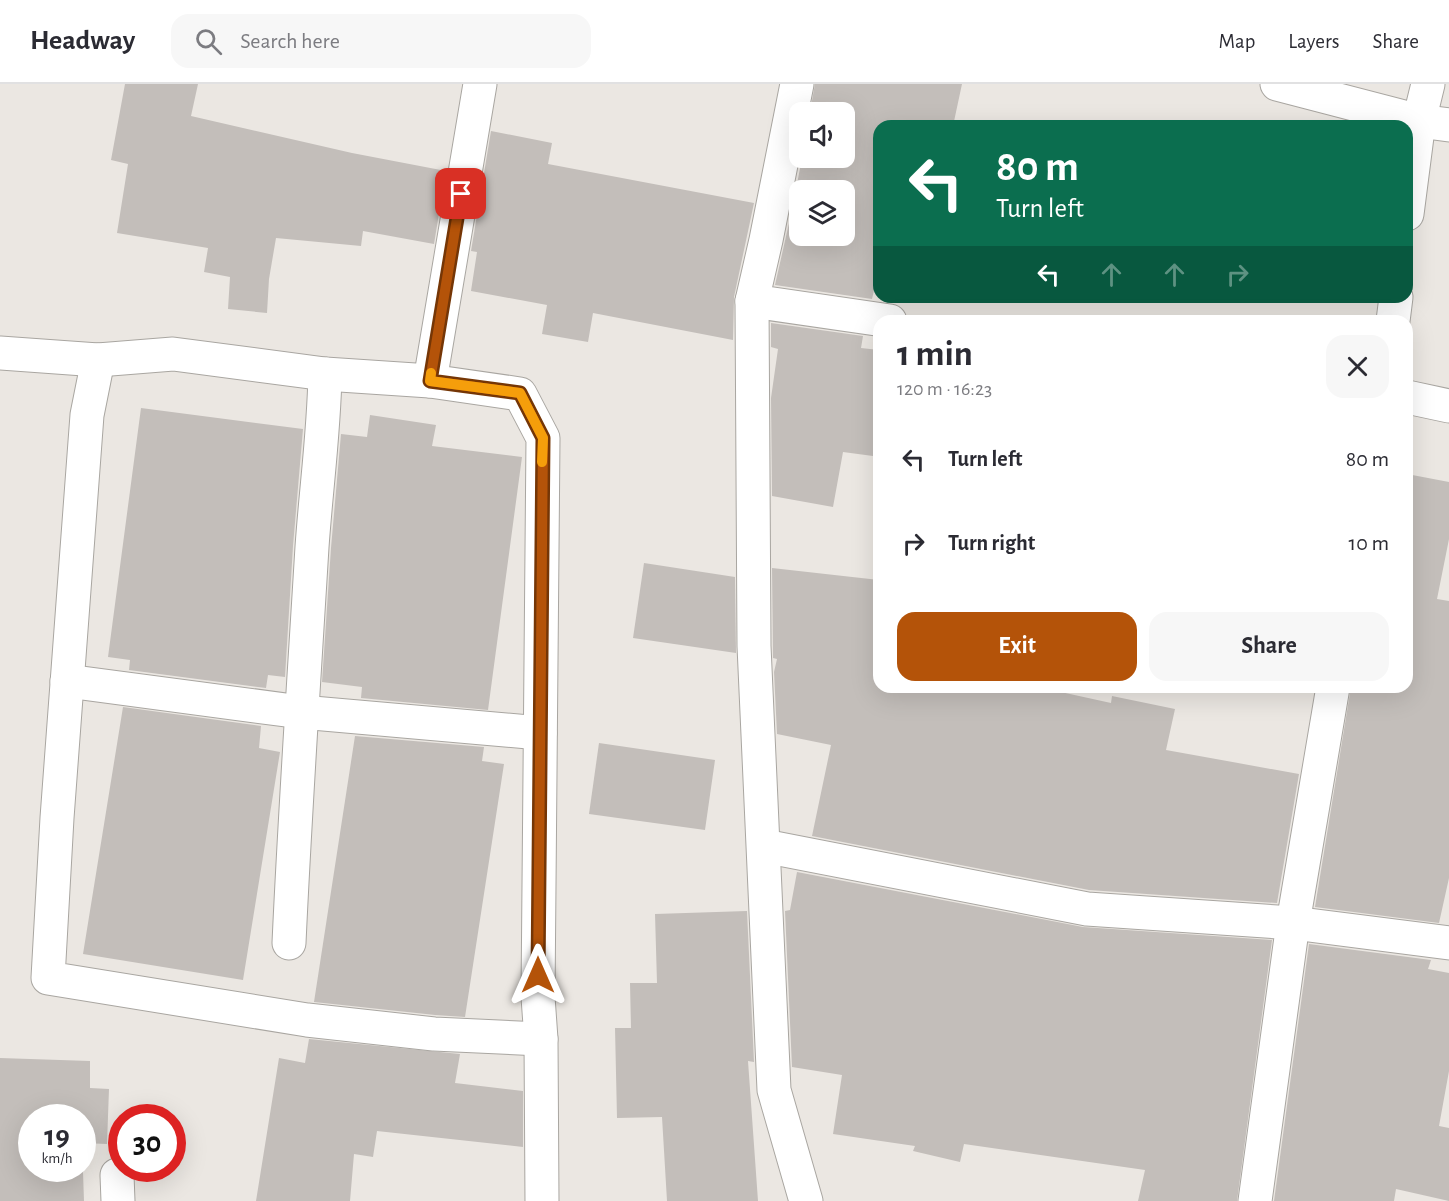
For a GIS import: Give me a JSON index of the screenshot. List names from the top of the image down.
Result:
{
  "page": {
    "header": "Headway",
    "search": "Search here",
    "nav": ["Map", "Layers", "Share"],
    "turn": ["80 m", "Turn left"],
    "heading": ["1 min", "120 m · 16:23"],
    "list": [
      {
        "name": "Turn left",
        "value": "80 m"
      },
      {
        "name": "Turn right",
        "value": "10 m"
      }
    ],
    "buttons": ["Exit", "Share"],
    "speed": "19 km/h",
    "limit": "30"
  }
}
